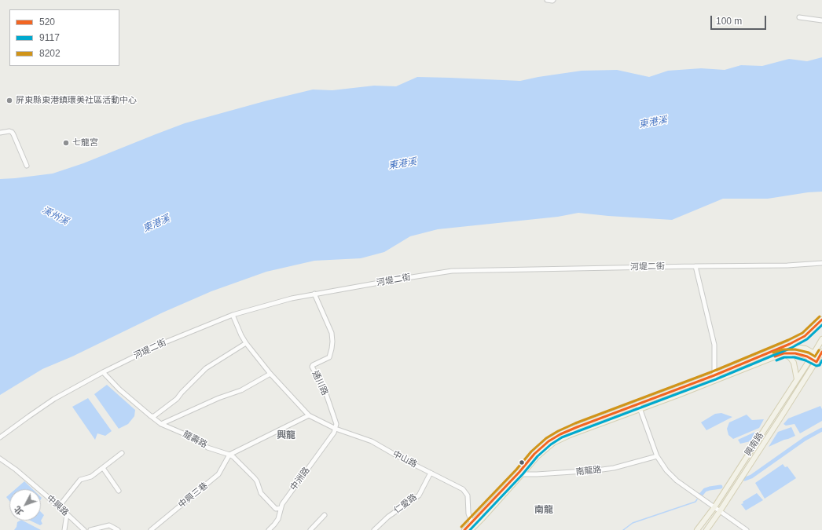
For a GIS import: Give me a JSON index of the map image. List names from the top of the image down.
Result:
{
  "streets": {
    "main road": ["興南路"],
    "street": [
      "河堤二街",
      "通川路",
      "龍壽路",
      "中山路",
      "南龍路",
      "中洲路",
      "中興三巷",
      "仁愛路",
      "中興路"
    ]
  },
  "crossings": [
    ["河堤二街", "通川路"],
    ["河堤二街", "龍壽路"],
    ["河堤二街", "中山路"],
    ["通川路", "中山路"],
    ["通川路", "中洲路"],
    ["龍壽路", "中洲路"],
    ["龍壽路", "中興三巷"],
    ["中山路", "中洲路"],
    ["中山路", "仁愛路"]
  ],
  "districts": ["興龍", "南龍"],
  "water": ["東港溪", "溪州溪"],
  "places": ["屏東縣東港鎮環美社區活動中心", "七龍宮"],
  "lines": ["transit line 8202", "transit line 520", "transit line 9117"],
  "legend": ["520", "9117", "8202"],
  "scale_bar": "100 m",
  "north": "bottom left"
}
